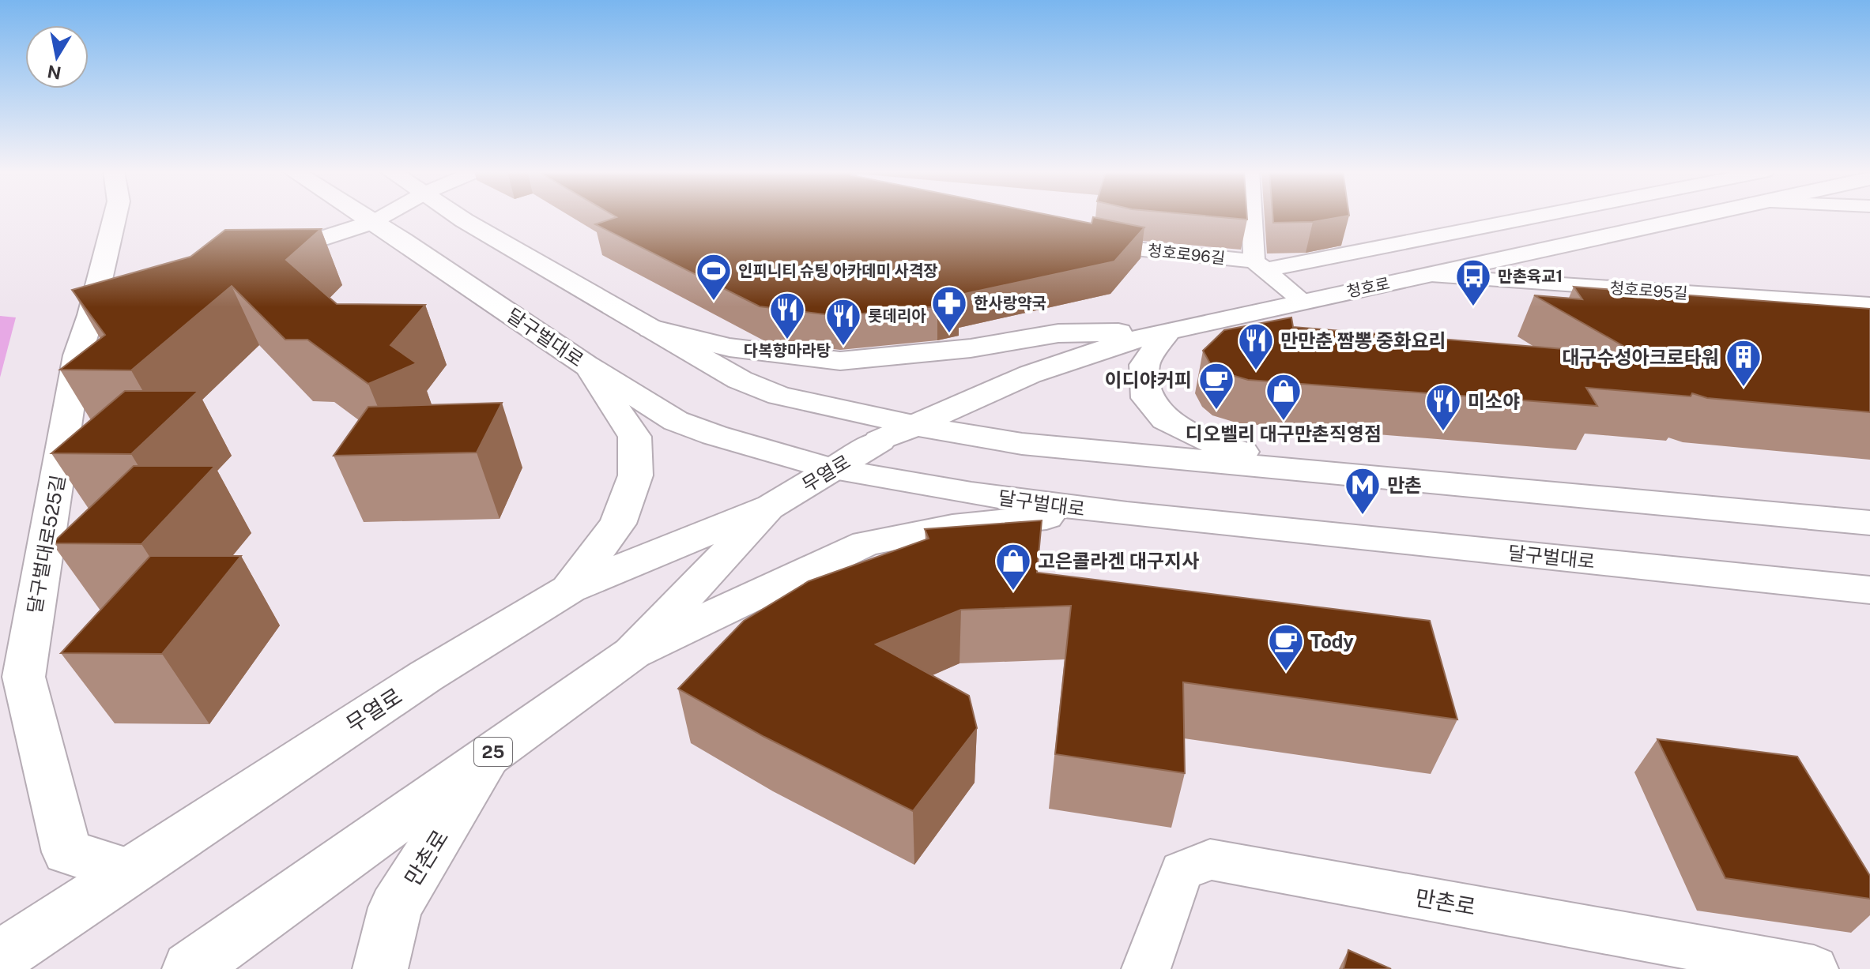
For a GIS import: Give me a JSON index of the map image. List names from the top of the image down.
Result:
{
  "streets": {
    "main road": [
      "청호로",
      "달구벌대로",
      "무열로",
      "달구벌대로525길",
      "25",
      "만촌로"
    ],
    "street": ["청호로96길", "청호로95길"]
  },
  "crossings": [
    ["청호로", "청호로95길"],
    ["청호로", "무열로"],
    ["달구벌대로", "무열로"],
    ["무열로", "달구벌대로525길"],
    ["무열로", "만촌로"]
  ],
  "places": {
    "sports": ["인피니티 슈팅 아카데미 사격장"],
    "bus stop": ["만촌육교1"],
    "pharmacy": ["한사랑약국"],
    "restaurant": [
      "다복향마라탕",
      "롯데리아",
      "만만춘 짬뽕 중화요리",
      "미소야"
    ],
    "building": ["대구수성아크로타워"],
    "cafe": ["이디야커피", "Tody"],
    "shop": ["디오벨리 대구만촌직영점", "고은콜라겐 대구지사"],
    "metro station": ["만촌"]
  },
  "north": "bottom"
}
